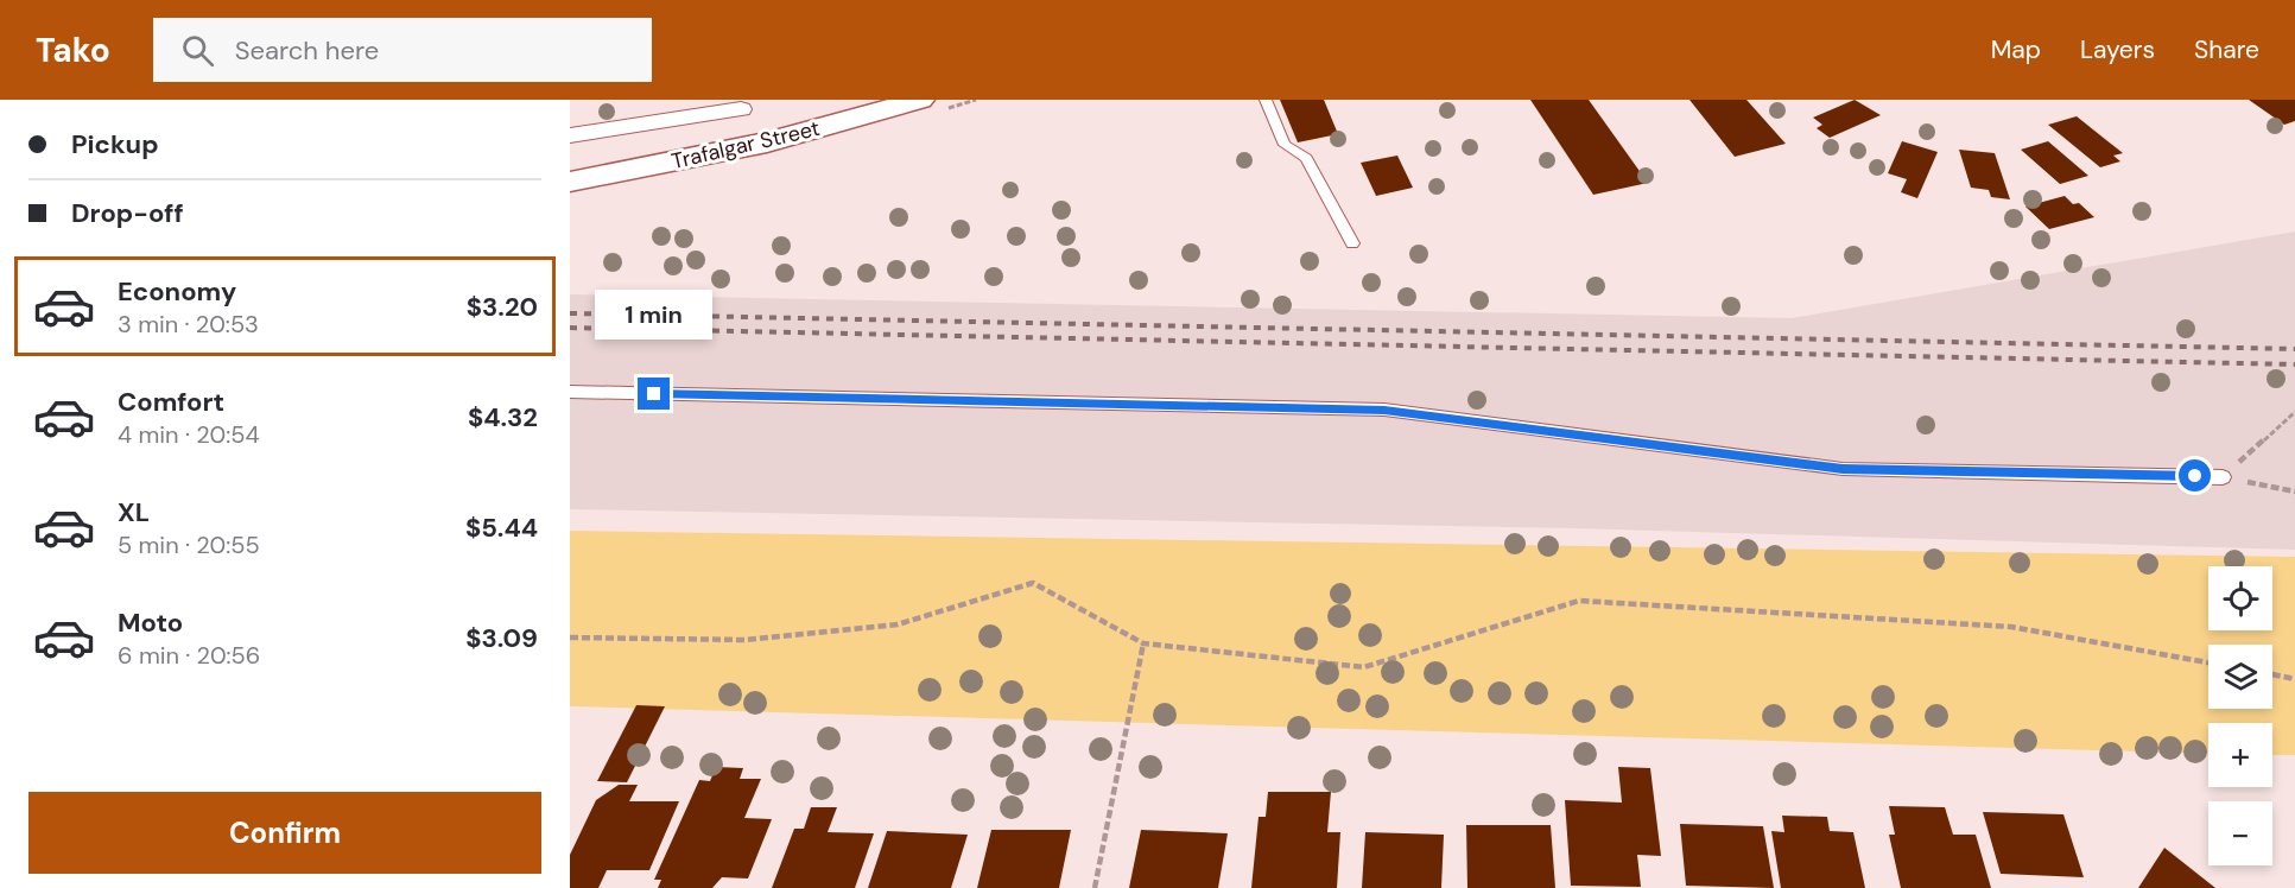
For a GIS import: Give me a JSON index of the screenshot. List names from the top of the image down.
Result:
{
  "streets": {
    "main road": ["Trafalgar Street"]
  },
  "page": {
    "header": "Tako",
    "search": "Search here",
    "nav": ["Map", "Layers", "Share"],
    "banner": ["Pickup", "Drop-off"],
    "list": [
      {
        "name": "Economy",
        "note": "3 min · 20:53",
        "value": "$3.20"
      },
      {
        "name": "Comfort",
        "note": "4 min · 20:54",
        "value": "$4.32"
      },
      {
        "name": "XL",
        "note": "5 min · 20:55",
        "value": "$5.44"
      },
      {
        "name": "Moto",
        "note": "6 min · 20:56",
        "value": "$3.09"
      }
    ],
    "bubble": "1 min",
    "map_buttons": ["+", "−"],
    "buttons": "Confirm"
  }
}
